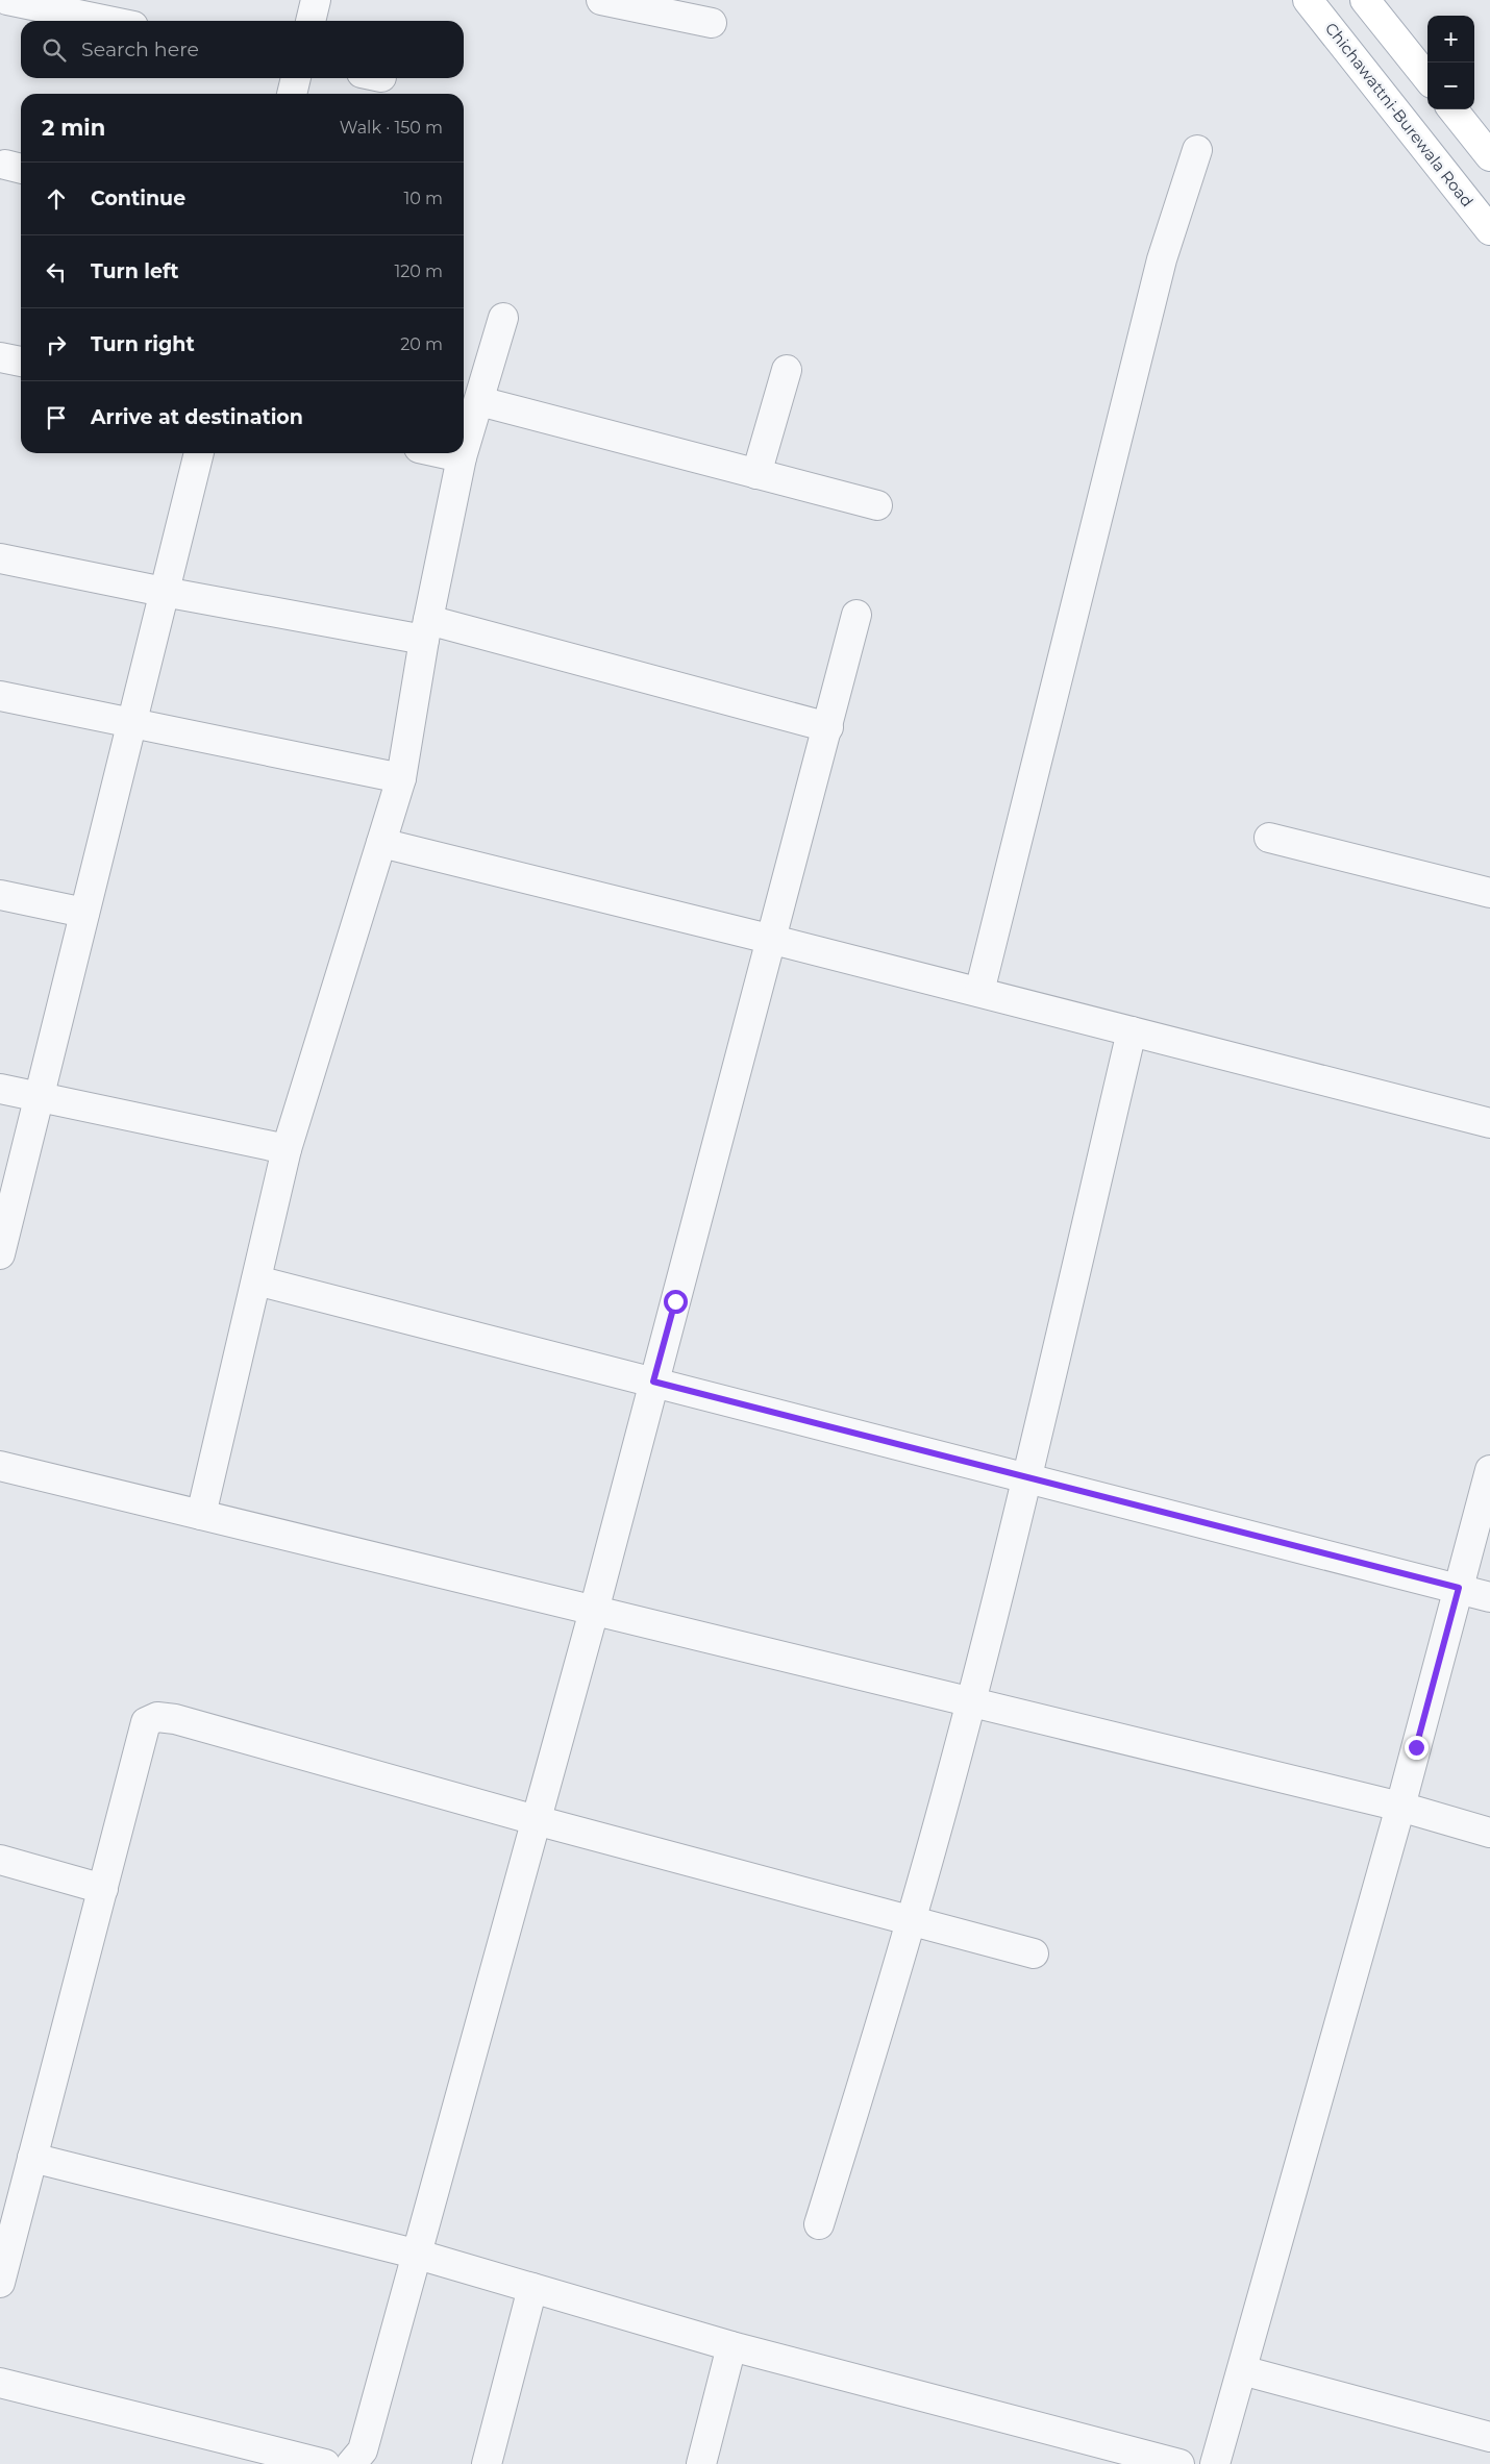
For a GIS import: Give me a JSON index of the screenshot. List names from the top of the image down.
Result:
{
  "streets": {
    "main road": ["Chichawattni-Burewala Road"]
  },
  "page": {
    "map_buttons": ["+", "−"],
    "search": "Search here",
    "heading": ["2 min", "Walk · 150 m"],
    "list": [
      ["Continue", "10 m"],
      ["Turn left", "120 m"],
      ["Turn right", "20 m"],
      "Arrive at destination"
    ]
  }
}
